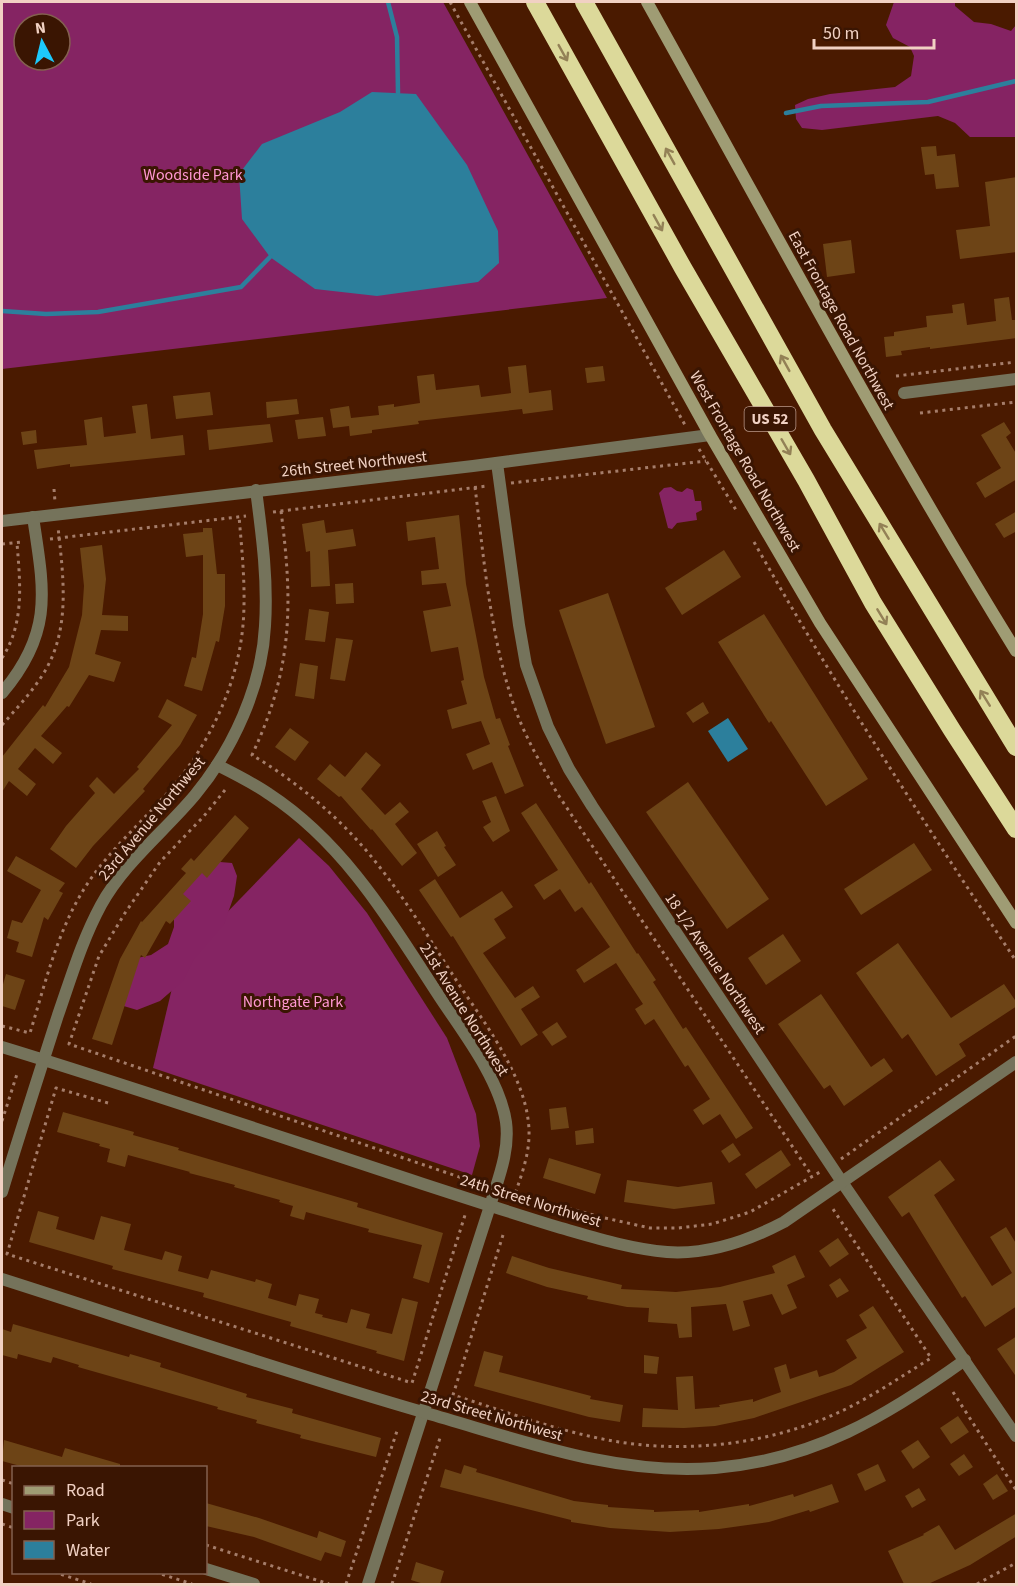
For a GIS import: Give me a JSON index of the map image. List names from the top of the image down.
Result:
{
  "streets": {
    "highway": ["US 52"],
    "street": [
      "East Frontage Road Northwest",
      "West Frontage Road Northwest",
      "26th Street Northwest",
      "23rd Avenue Northwest",
      "18 1/2 Avenue Northwest",
      "21st Avenue Northwest",
      "24th Street Northwest",
      "23rd Street Northwest"
    ]
  },
  "crossings": [
    ["West Frontage Road Northwest", "26th Street Northwest"],
    ["26th Street Northwest", "23rd Avenue Northwest"],
    ["26th Street Northwest", "18 1/2 Avenue Northwest"],
    ["23rd Avenue Northwest", "21st Avenue Northwest"],
    ["23rd Avenue Northwest", "24th Street Northwest"],
    ["18 1/2 Avenue Northwest", "24th Street Northwest"],
    ["18 1/2 Avenue Northwest", "23rd Street Northwest"],
    ["21st Avenue Northwest", "24th Street Northwest"],
    ["21st Avenue Northwest", "23rd Street Northwest"]
  ],
  "parks": ["Woodside Park", "Northgate Park"],
  "legend": ["Road", "Park", "Water"],
  "scale_bar": "50 m",
  "north": "top"
}
